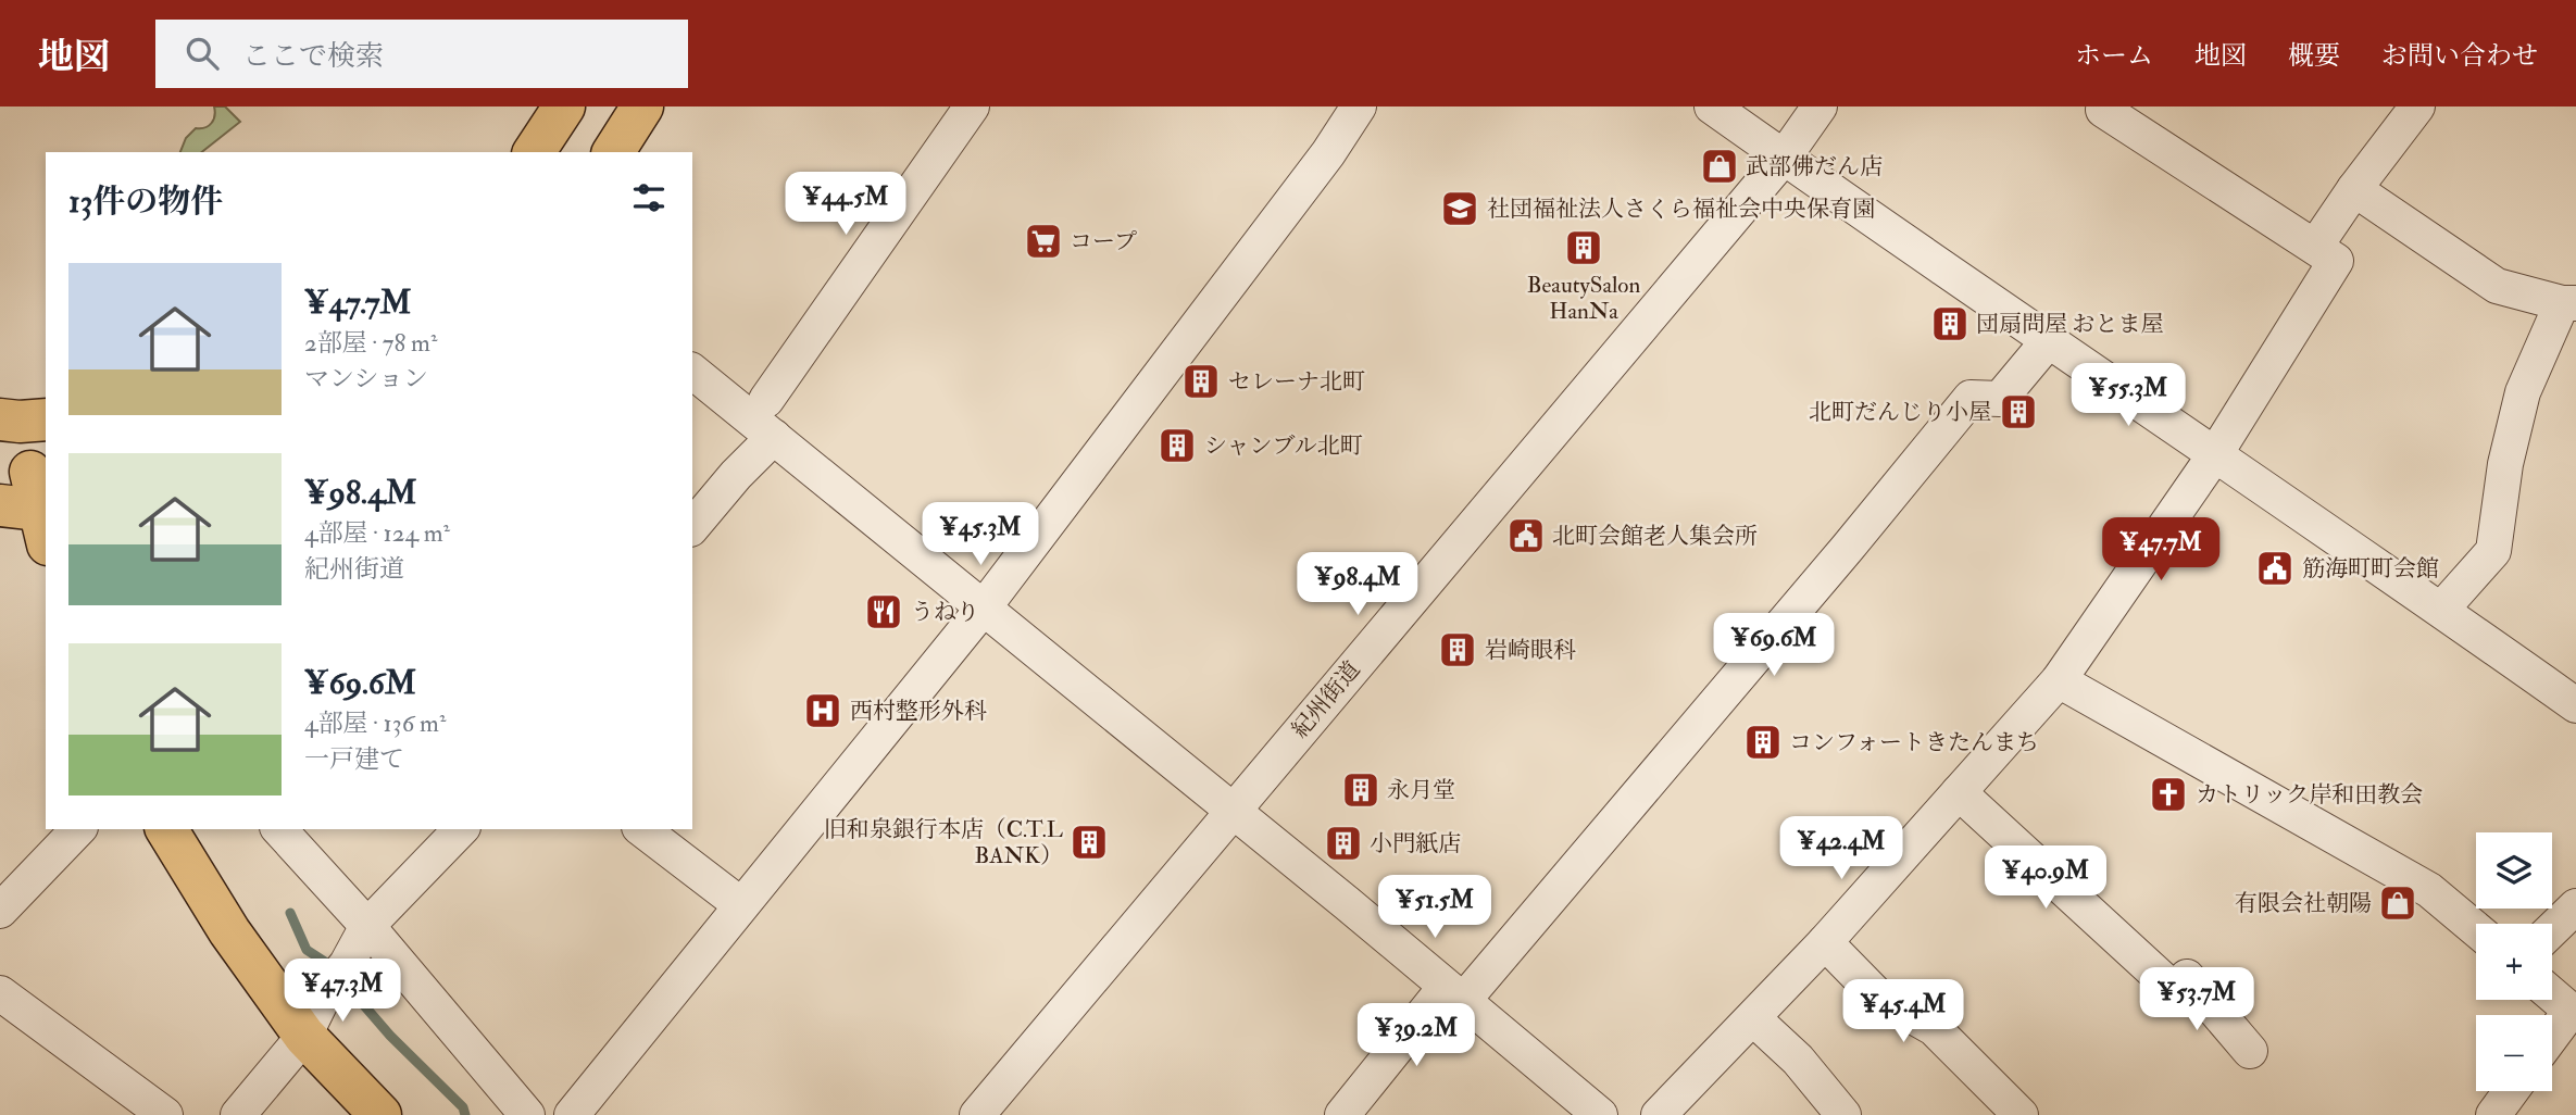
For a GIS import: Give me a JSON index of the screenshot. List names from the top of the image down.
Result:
{
  "streets": {
    "street": ["紀州街道"]
  },
  "places": {
    "shop": ["武部佛だん店", "有限会社朝陽"],
    "school or university": ["社団福祉法人さくら福祉会中央保育園"],
    "supermarket": ["コープ"],
    "building": [
      "BeautySalon HanNa",
      "団扇問屋 おとま屋",
      "セレーナ北町",
      "北町だんじり小屋",
      "シャンブル北町",
      "岩崎眼科",
      "コンフォートきたんまち",
      "永月堂",
      "旧和泉銀行本店（C.T.L BANK）",
      "小門紙店"
    ],
    "public building": ["北町会館老人集会所", "筋海町町会館"],
    "restaurant": ["うねり"],
    "hospital": ["西村整形外科"],
    "church": ["カトリック岸和田教会"]
  },
  "page": {
    "header": "地図",
    "search": "ここで検索",
    "nav": [
      "ホーム",
      "地図",
      "概要",
      "お問い合わせ"
    ],
    "heading": "13件の物件",
    "price": [
      "¥44.5M",
      "¥55.3M",
      "¥45.3M",
      "¥47.7M",
      "¥98.4M",
      "¥69.6M",
      "¥42.4M",
      "¥40.9M",
      "¥51.5M",
      "¥47.3M",
      "¥53.7M",
      "¥45.4M",
      "¥39.2M"
    ],
    "list": [
      {
        "name": "¥47.7M",
        "note": "2部屋 · 78 m² · マンション"
      },
      {
        "name": "¥98.4M",
        "note": "4部屋 · 124 m² · 紀州街道"
      },
      {
        "name": "¥69.6M",
        "note": "4部屋 · 136 m² · 一戸建て"
      }
    ],
    "map_buttons": ["+", "−"]
  }
}
